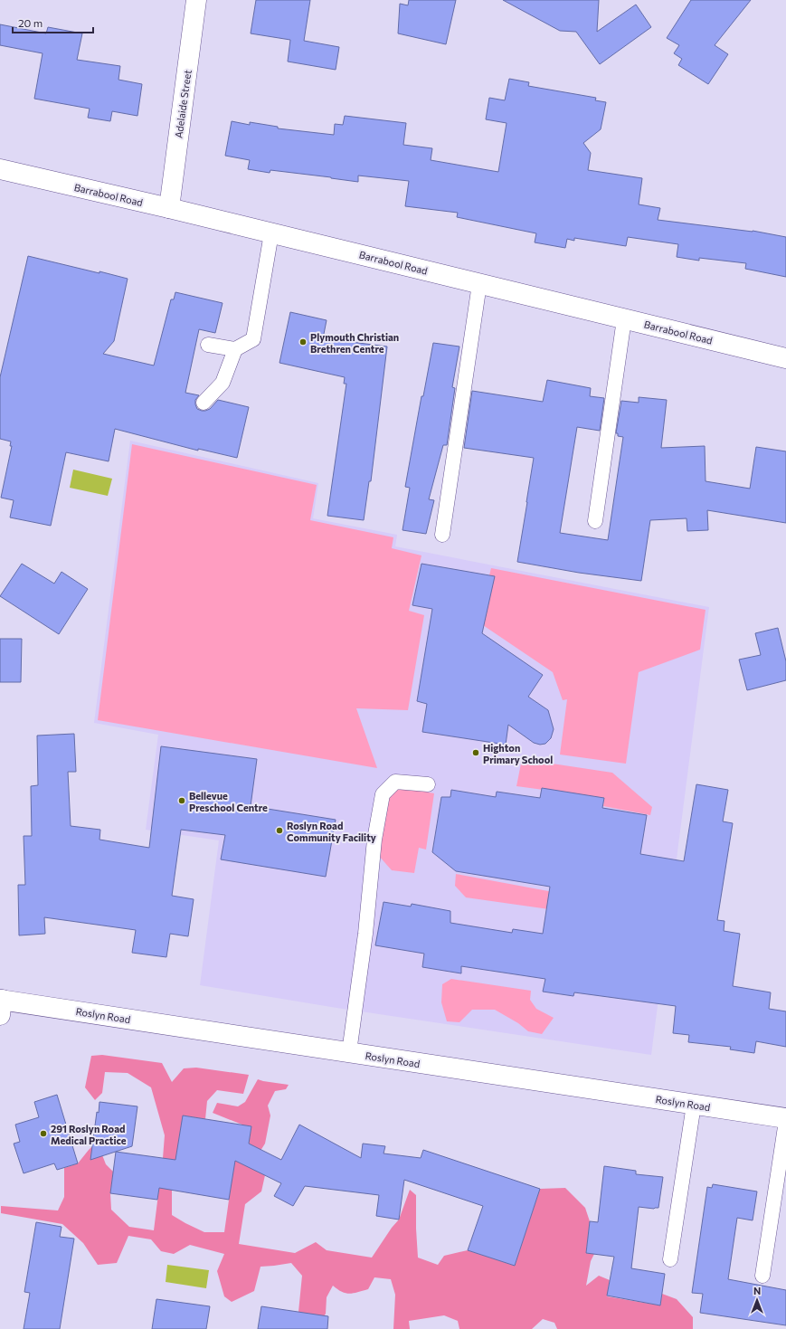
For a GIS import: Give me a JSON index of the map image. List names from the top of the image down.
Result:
{
  "streets": {
    "street": ["Adelaide Street", "Barrabool Road", "Roslyn Road"]
  },
  "crossings": [
    ["Adelaide Street", "Barrabool Road"]
  ],
  "places": [
    "Plymouth Christian Brethren Centre",
    "Highton Primary School",
    "Bellevue Preschool Centre",
    "Roslyn Road Community Facility",
    "291 Roslyn Road Medical Practice"
  ],
  "scale_bar": "20 m",
  "north": "top"
}
